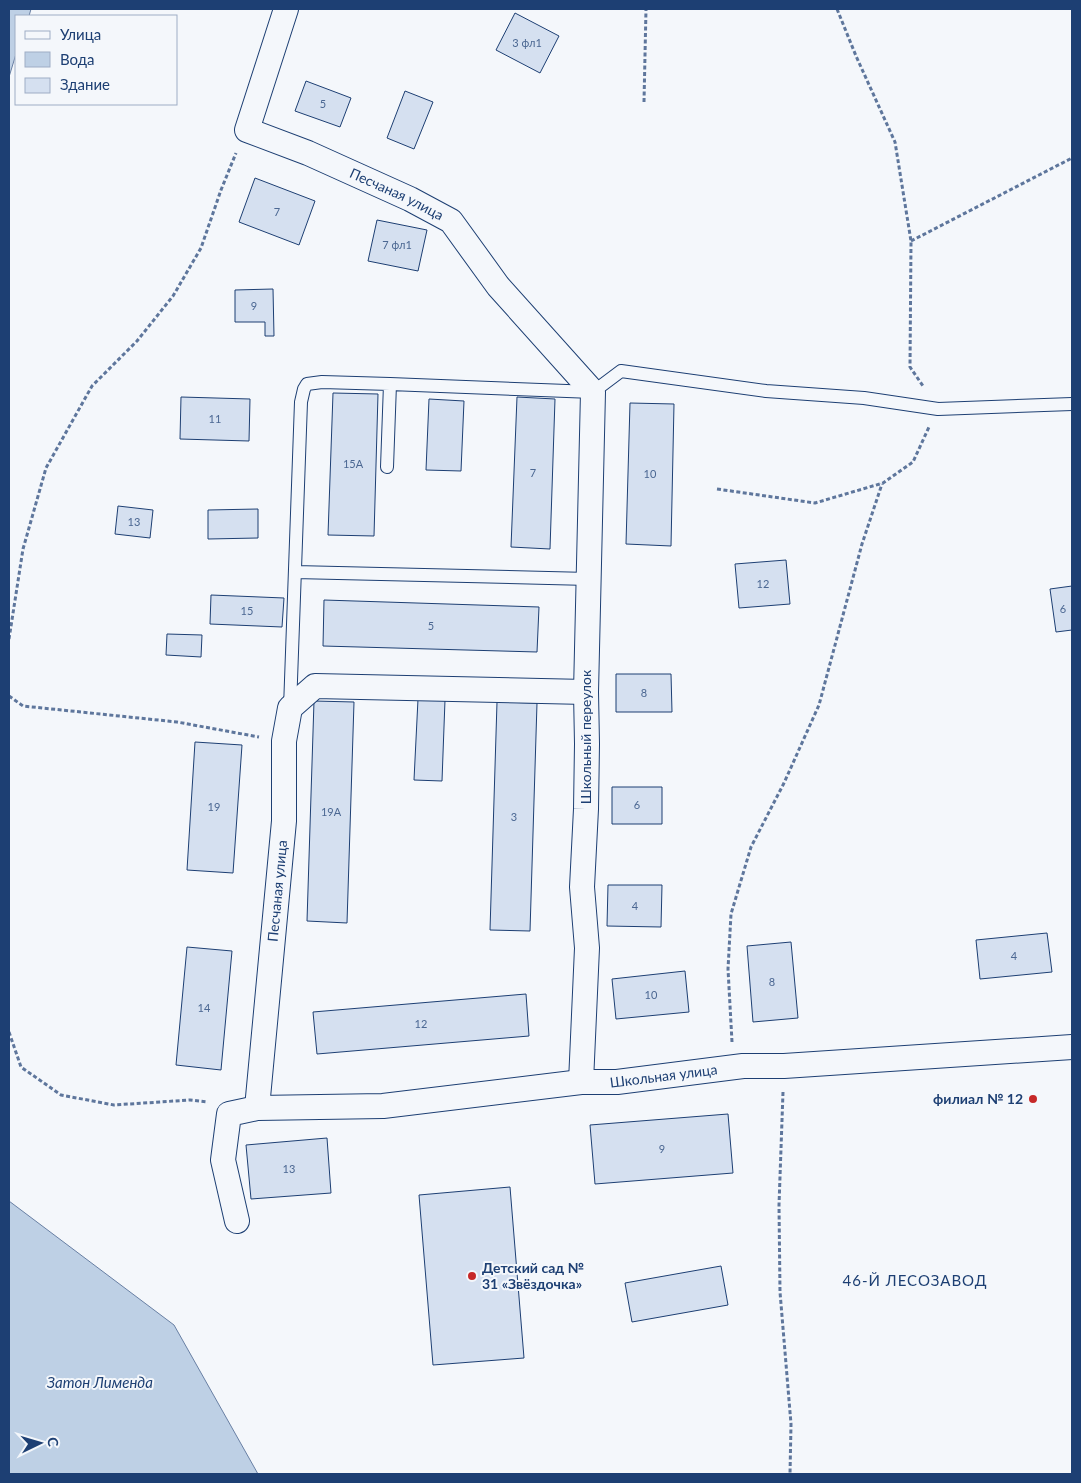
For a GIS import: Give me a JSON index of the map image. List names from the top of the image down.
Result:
{
  "streets": {
    "street": ["Песчаная улица", "Школьный переулок", "Школьная улица"]
  },
  "crossings": [
    ["Песчаная улица", "Школьный переулок"],
    ["Песчаная улица", "Школьная улица"],
    ["Школьный переулок", "Школьная улица"]
  ],
  "districts": ["46-Й ЛЕСОЗАВОД"],
  "water": ["Затон Лименда"],
  "places": ["филиал № 12", "Детский сад № 31 «Звёздочка»"],
  "house_numbers": [
    "3 фл1",
    "5",
    "7",
    "7 фл1",
    "9",
    "11",
    "15А",
    "7",
    "10",
    "13",
    "12",
    "6",
    "15",
    "5",
    "8",
    "6",
    "19",
    "19А",
    "3",
    "4",
    "4",
    "8",
    "10",
    "14",
    "12",
    "9",
    "13"
  ],
  "legend": ["Улица", "Вода", "Здание"],
  "north": "right"
}
